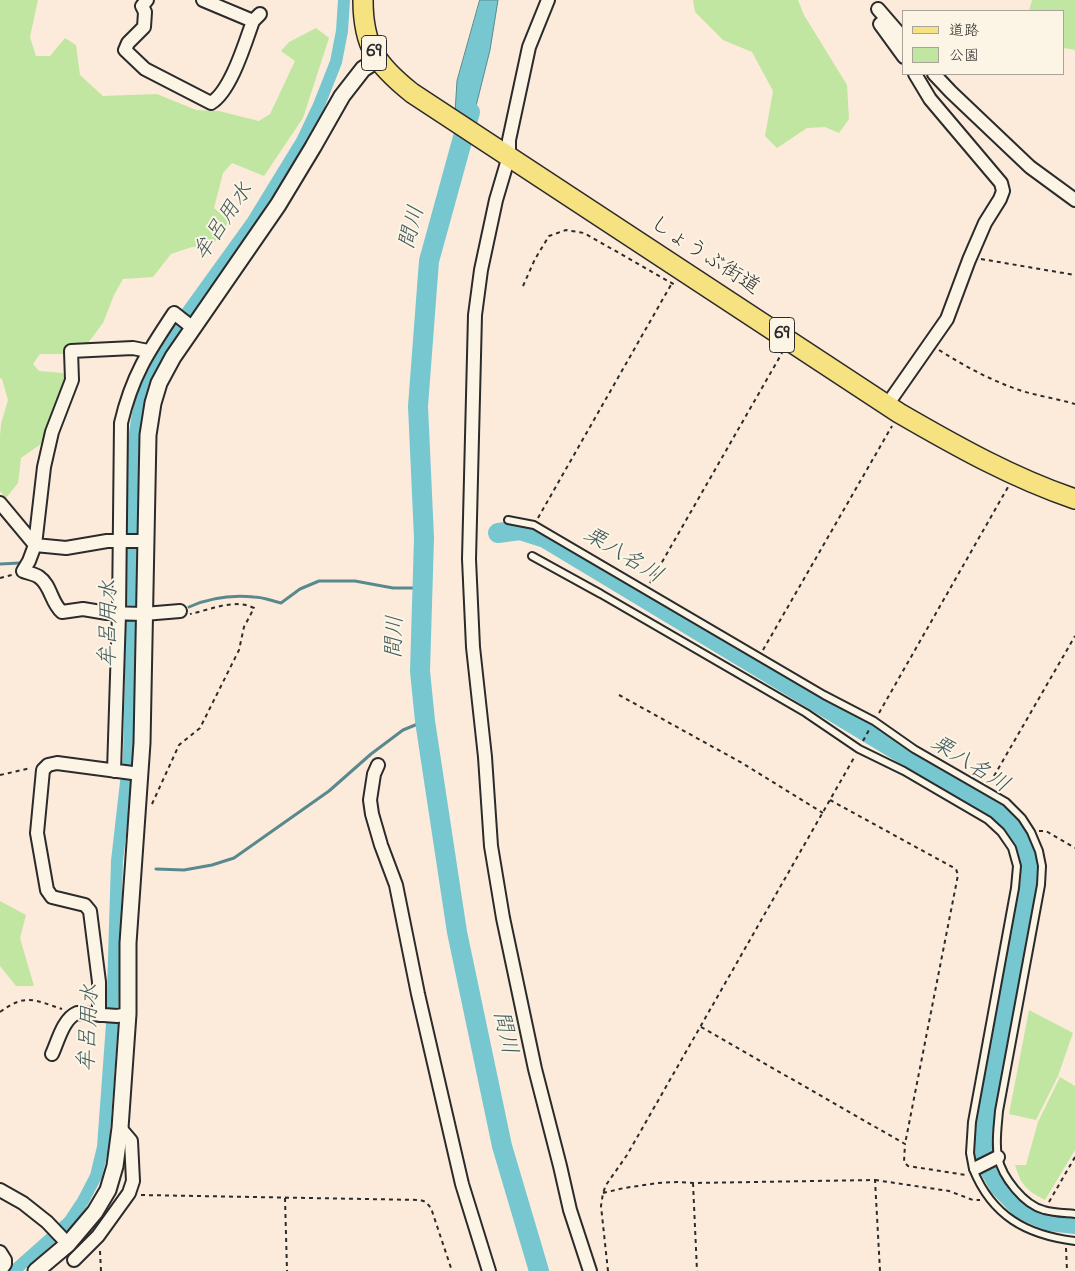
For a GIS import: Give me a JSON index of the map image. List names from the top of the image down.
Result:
{
  "streets": {
    "main road": ["69", "しょうぶ街道"]
  },
  "water": ["牟呂用水", "間川", "栗八名川"],
  "legend": ["道路", "公園"]
}
